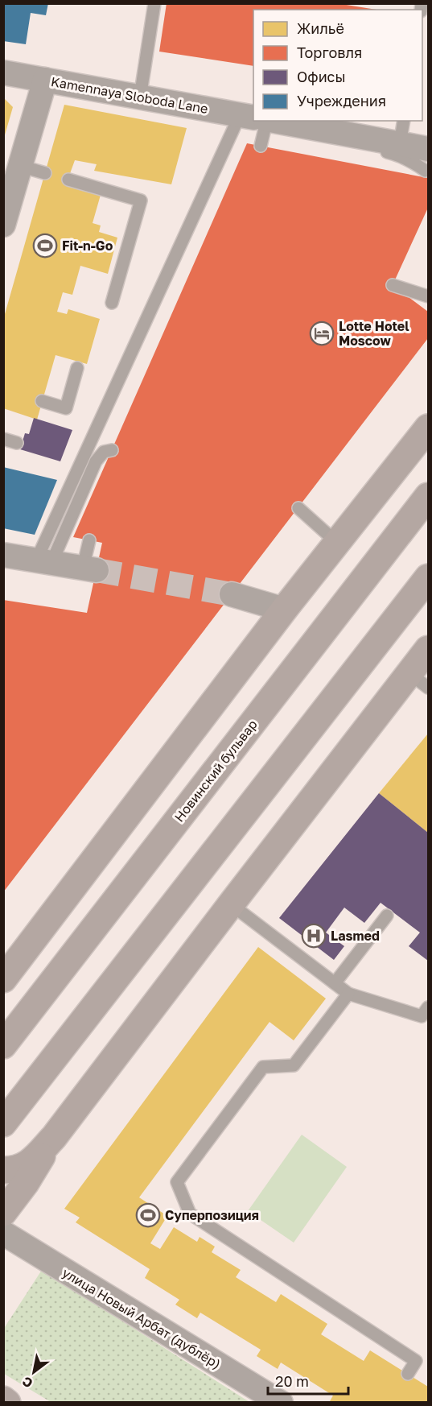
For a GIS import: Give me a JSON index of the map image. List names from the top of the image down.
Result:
{
  "streets": {
    "main road": ["Новинский бульвар"],
    "street": ["Kamennaya Sloboda Lane", "улица Новый Арбат (дублёр)"]
  },
  "places": {
    "sports": ["Fit-n-Go", "Суперпозиция"],
    "hotel": ["Lotte Hotel Moscow"],
    "hospital": ["Lasmed"]
  },
  "legend": [
    "Жильё",
    "Торговля",
    "Офисы",
    "Учреждения"
  ],
  "scale_bar": "20 m",
  "north": "bottom left"
}
